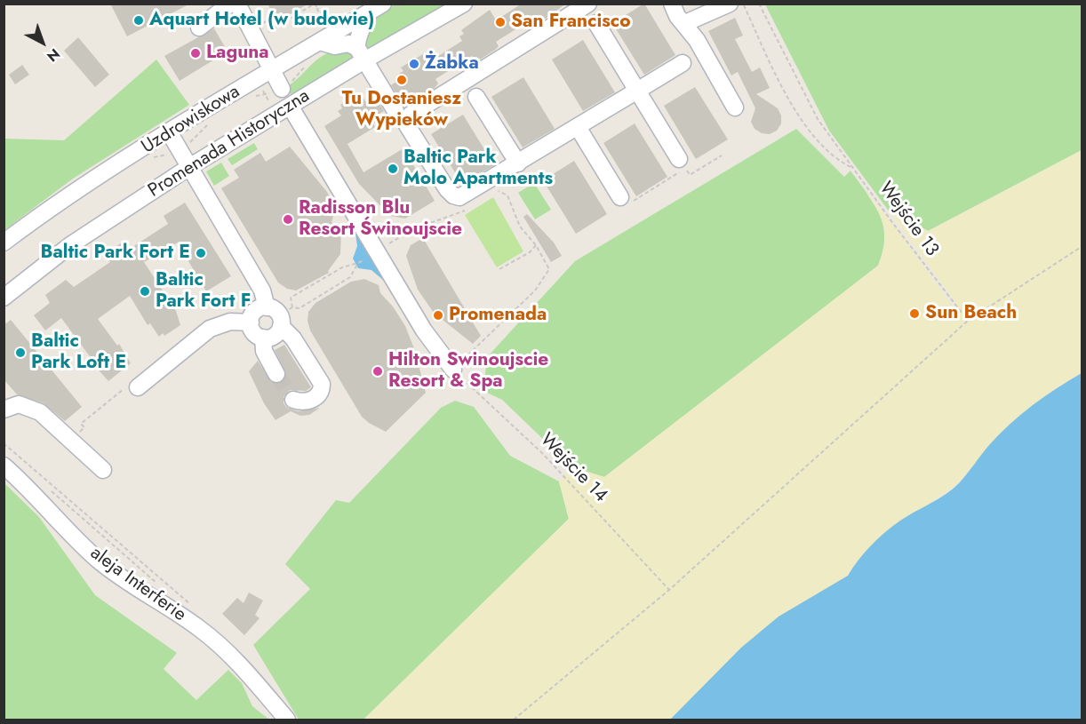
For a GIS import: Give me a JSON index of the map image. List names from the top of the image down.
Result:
{
  "streets": {
    "street": ["Uzdrowiskowa", "Promenada Historyczna", "aleja Interferie"],
    "path": ["Wejście 13", "Wejście 14"]
  },
  "places": [
    "Aquart Hotel (w budowie)",
    "San Francisco",
    "Laguna",
    "Żabka",
    "Tu Dostaniesz Wypieków",
    "Baltic Park Molo Apartments",
    "Radisson Blu Resort Świnoujscie",
    "Baltic Park Fort E",
    "Baltic Park Fort F",
    "Sun Beach",
    "Promenada",
    "Baltic Park Loft E",
    "Hilton Swinoujscie Resort & Spa"
  ],
  "north": "bottom right"
}
